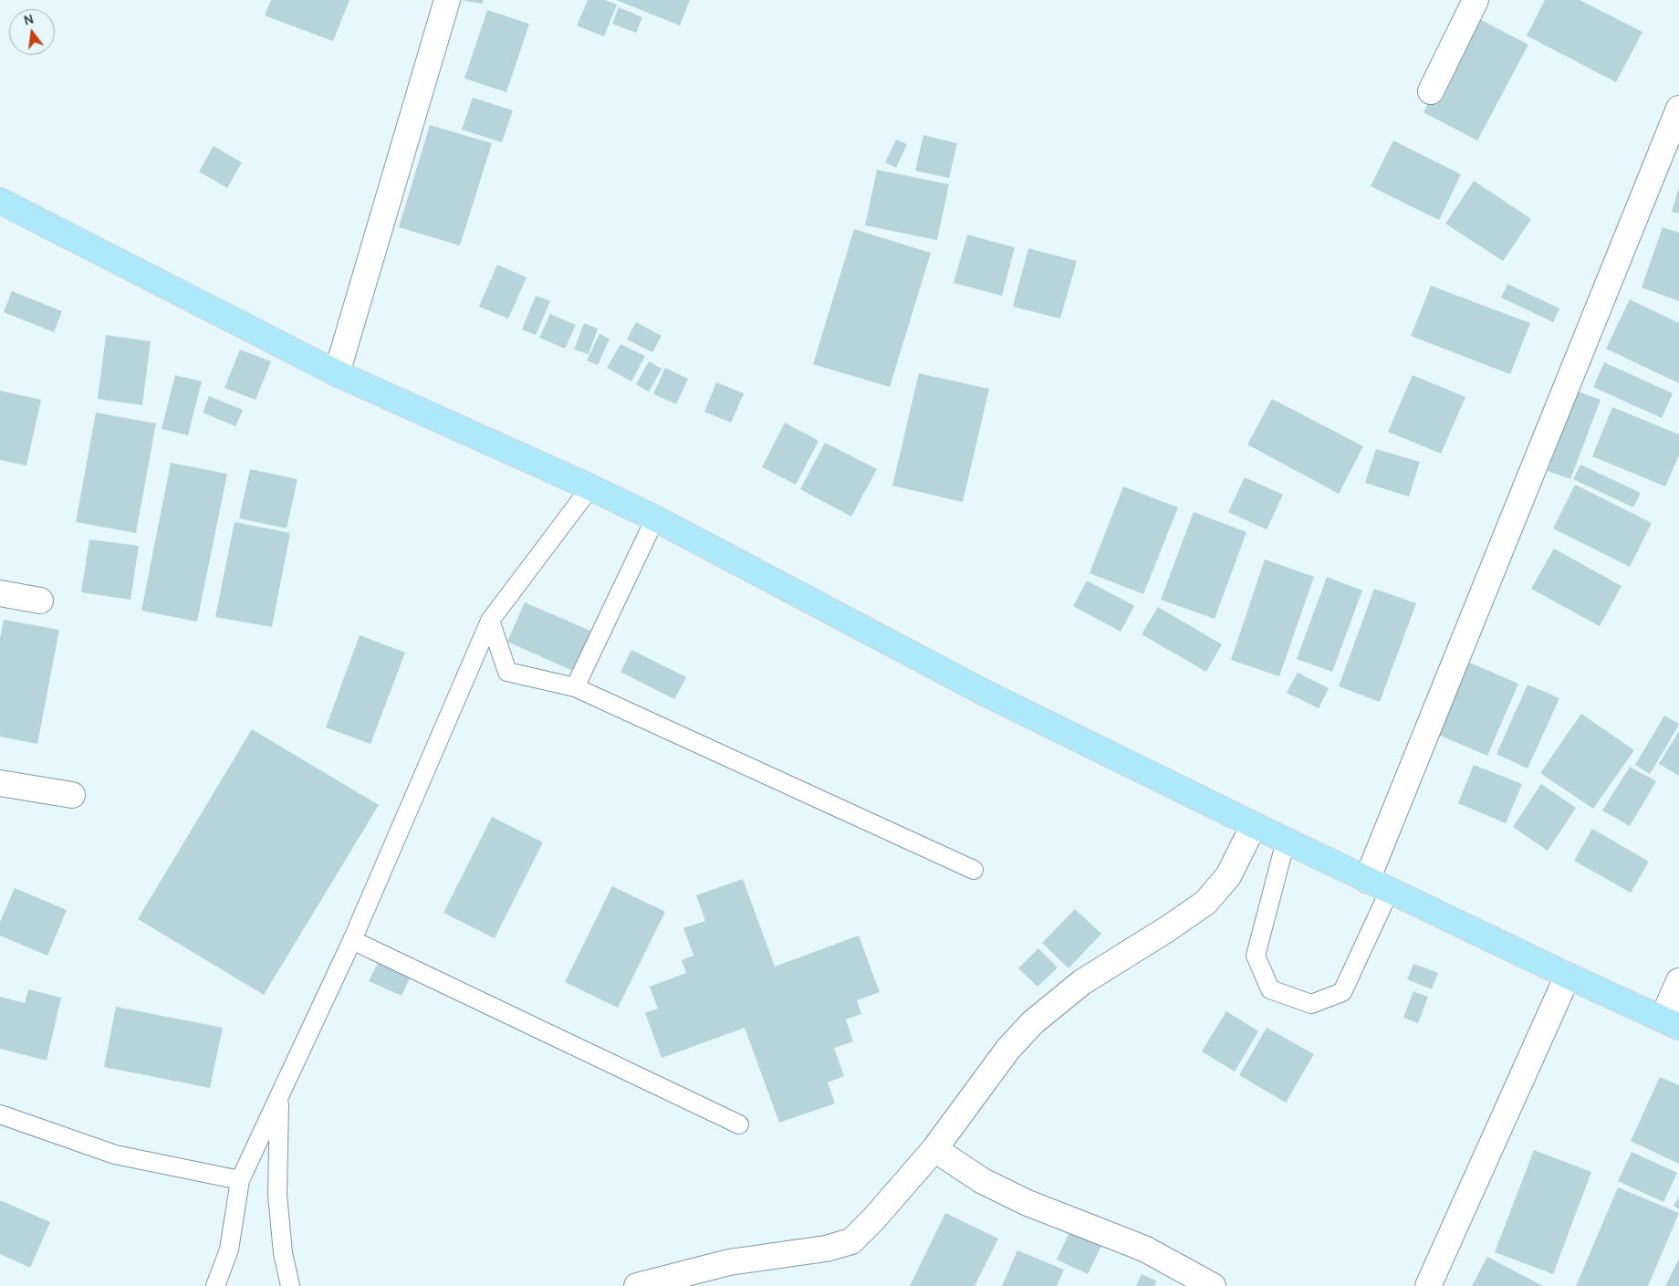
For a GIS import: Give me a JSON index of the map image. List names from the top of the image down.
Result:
{
  "north": "top"
}
